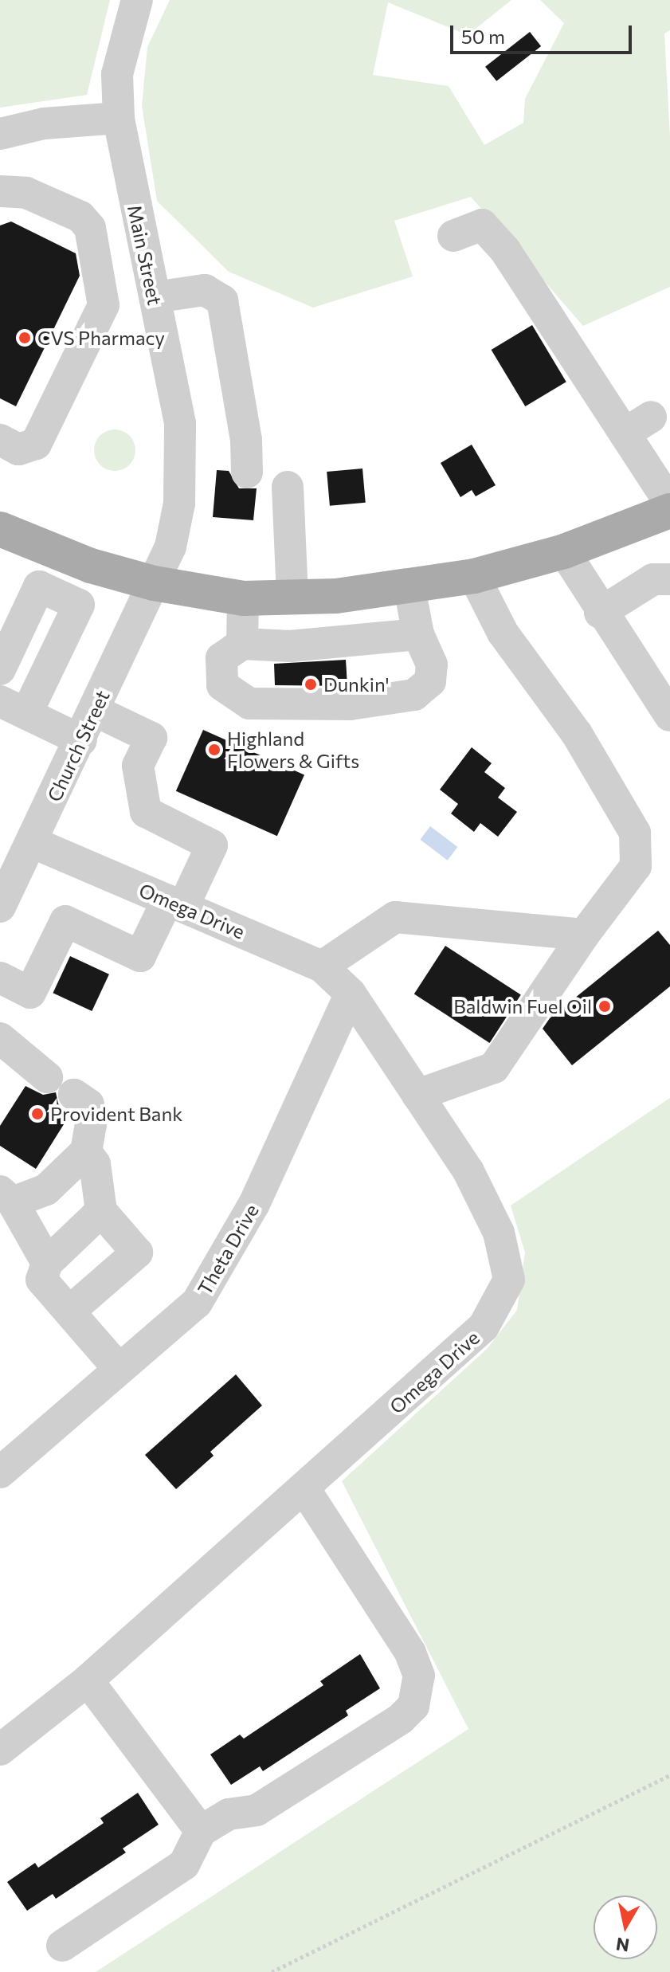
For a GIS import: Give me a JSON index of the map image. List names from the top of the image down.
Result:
{
  "streets": {
    "street": [
      "Main Street",
      "Church Street",
      "Omega Drive",
      "Theta Drive"
    ]
  },
  "crossings": [
    ["Main Street", "Church Street"],
    ["Church Street", "Omega Drive"],
    ["Omega Drive", "Theta Drive"]
  ],
  "places": [
    "CVS Pharmacy",
    "Dunkin'",
    "Highland Flowers & Gifts",
    "Baldwin Fuel Oil",
    "Provident Bank"
  ],
  "scale_bar": "50 m",
  "north": "bottom"
}
